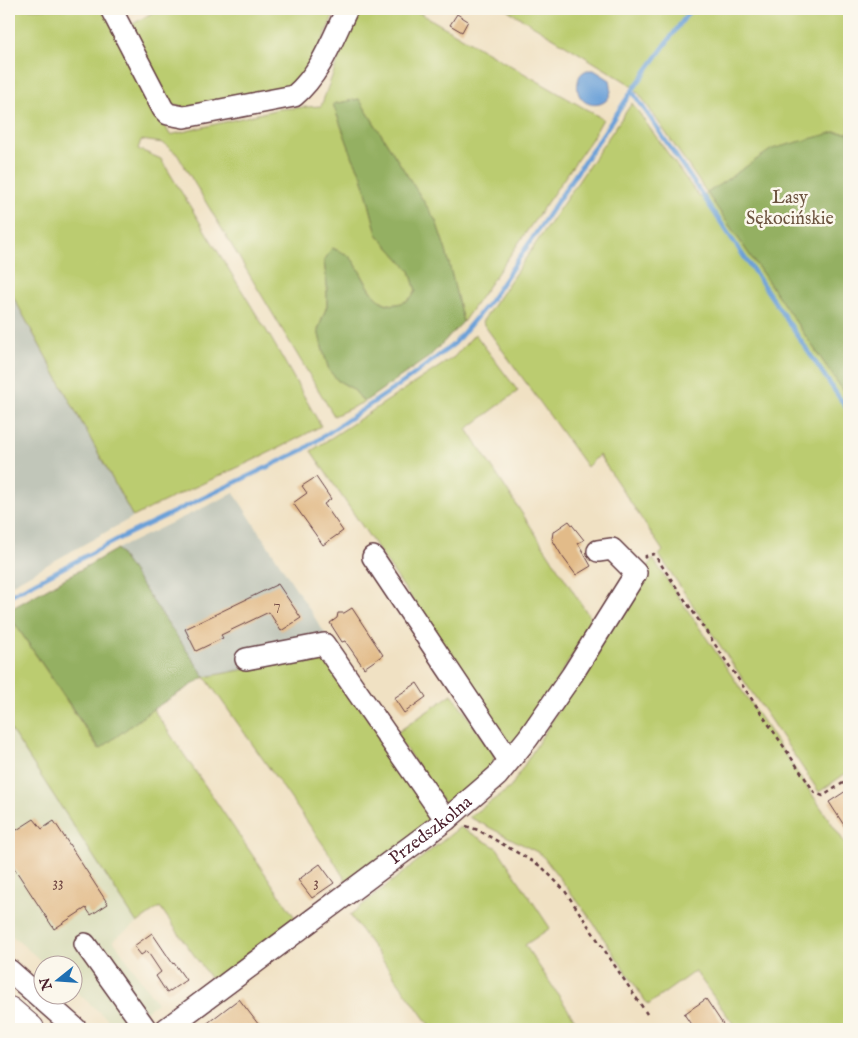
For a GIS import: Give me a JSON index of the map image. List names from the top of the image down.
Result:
{
  "streets": {
    "street": ["Przedszkolna"]
  },
  "parks": ["Lasy Sękocińskie"],
  "house_numbers": ["7", "33", "3"],
  "north": "left"
}
